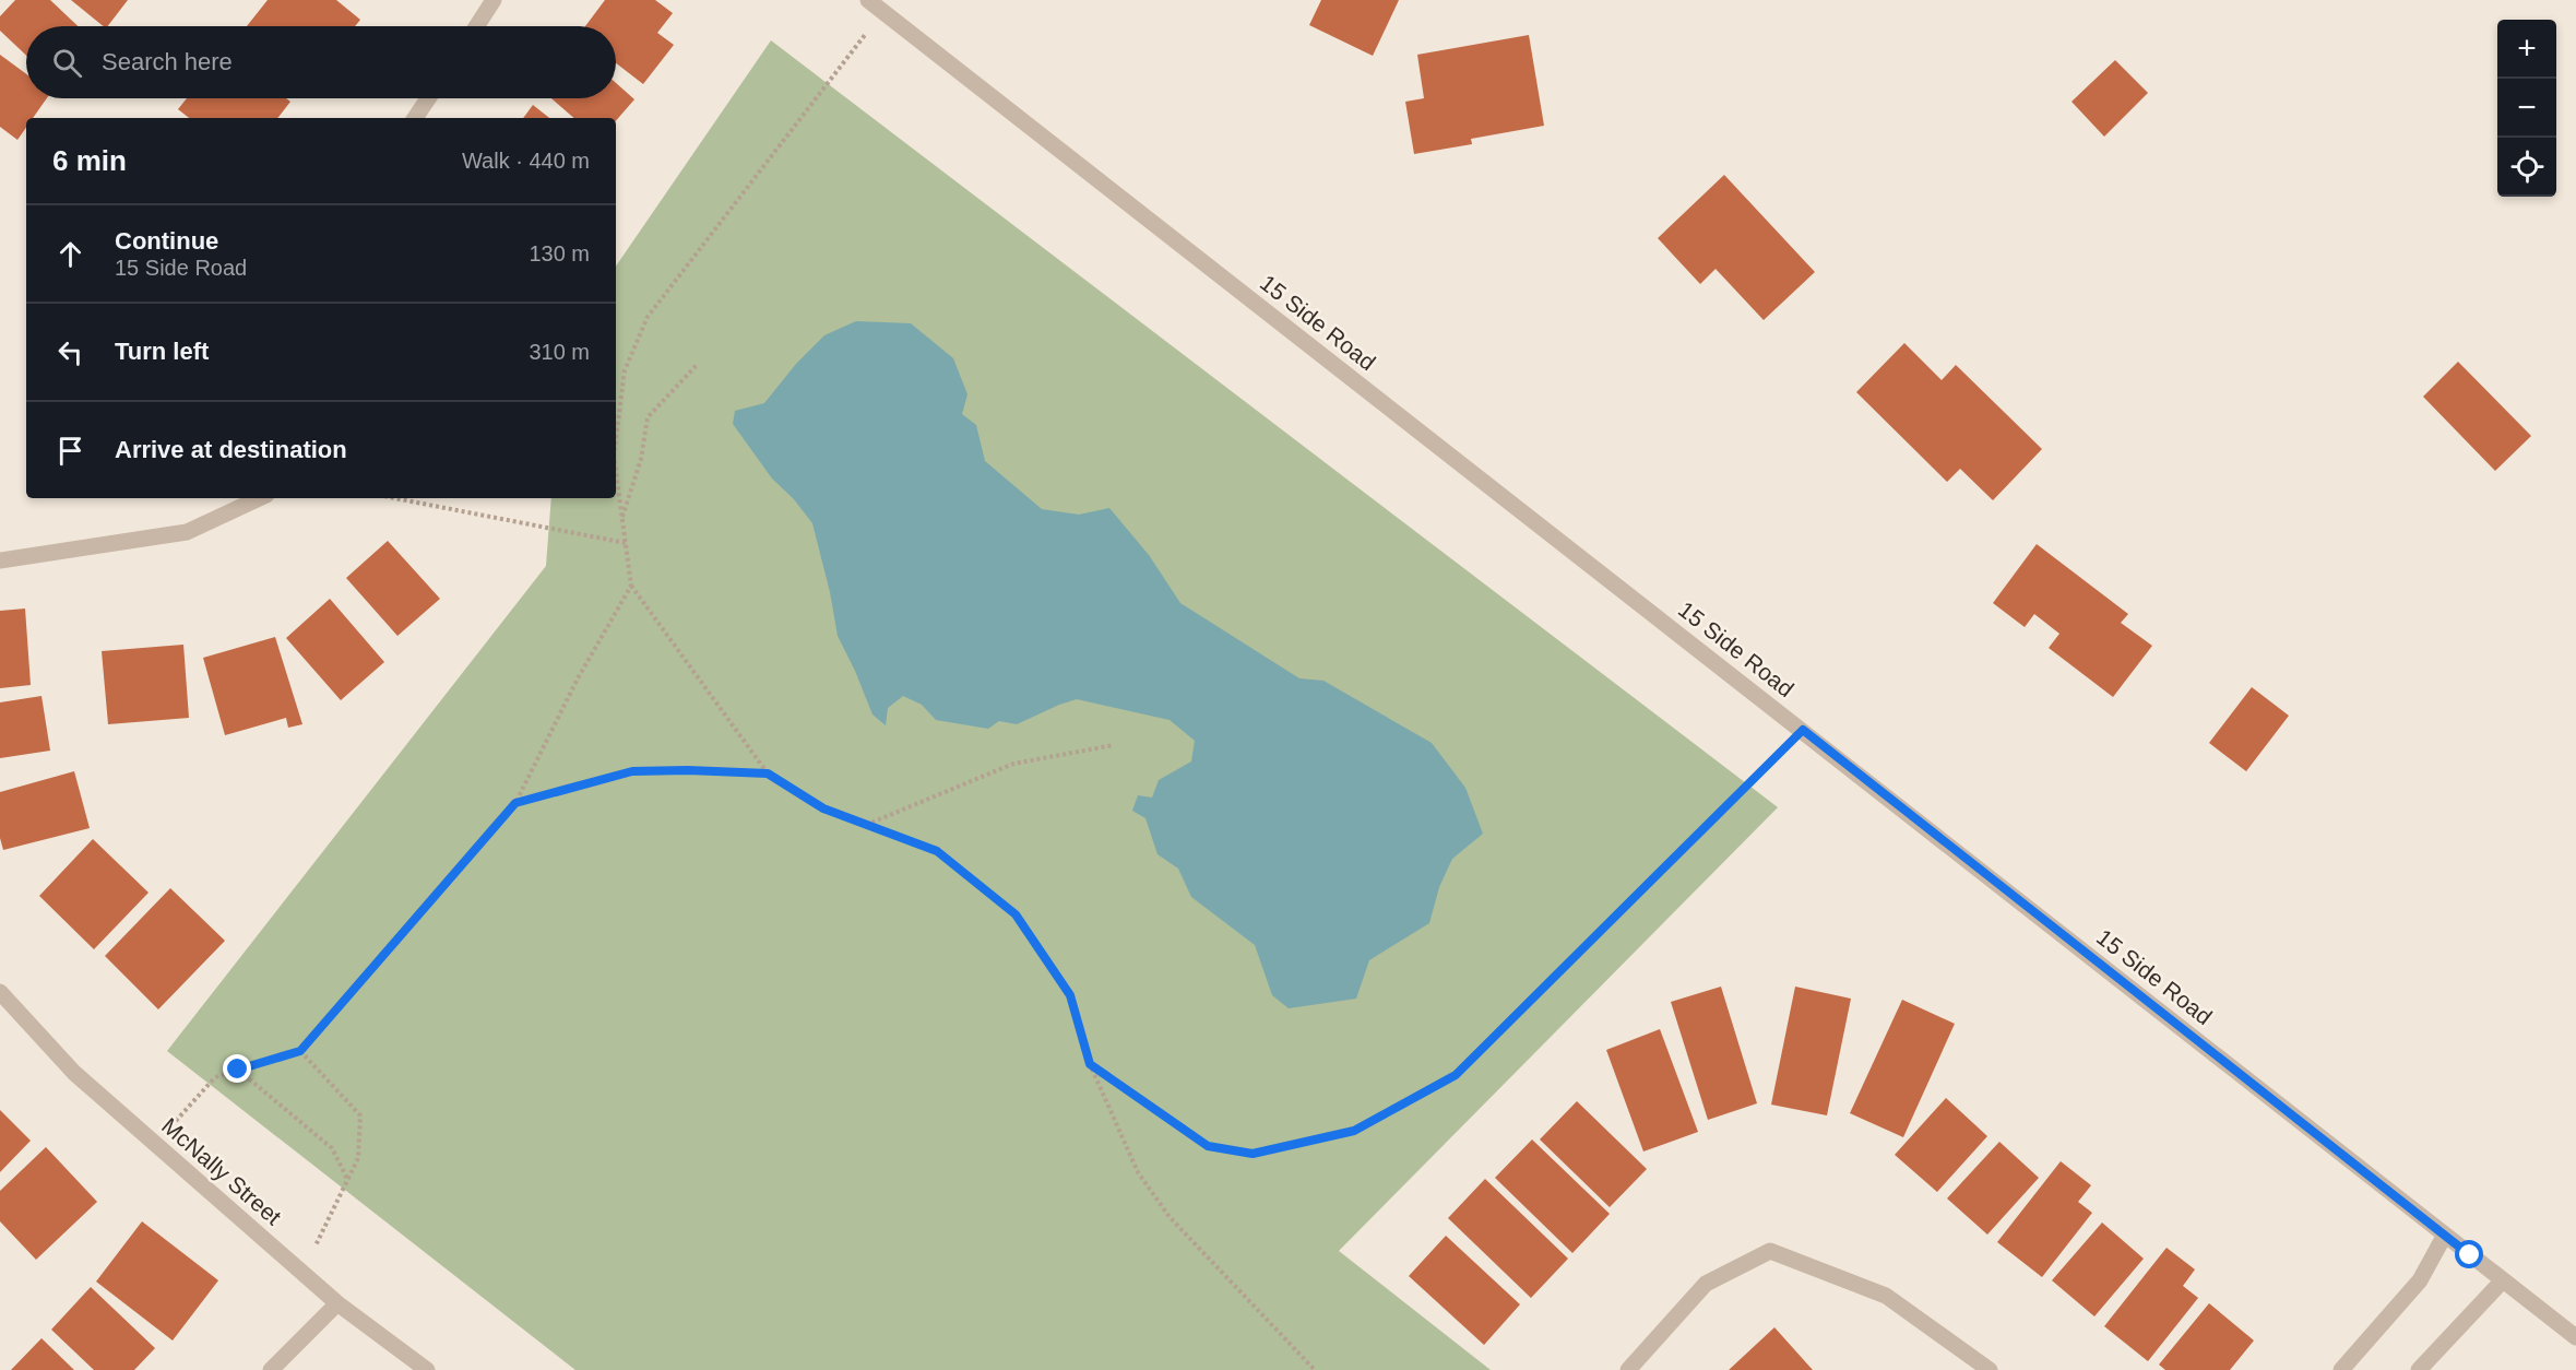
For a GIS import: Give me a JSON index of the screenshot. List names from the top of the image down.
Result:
{
  "streets": {
    "street": ["15 Side Road", "McNally Street"]
  },
  "page": {
    "map_buttons": ["+", "−"],
    "search": "Search here",
    "heading": ["6 min", "Walk · 440 m"],
    "list": [
      ["Continue", "15 Side Road", "130 m"],
      ["Turn left", "310 m"],
      "Arrive at destination"
    ]
  }
}
